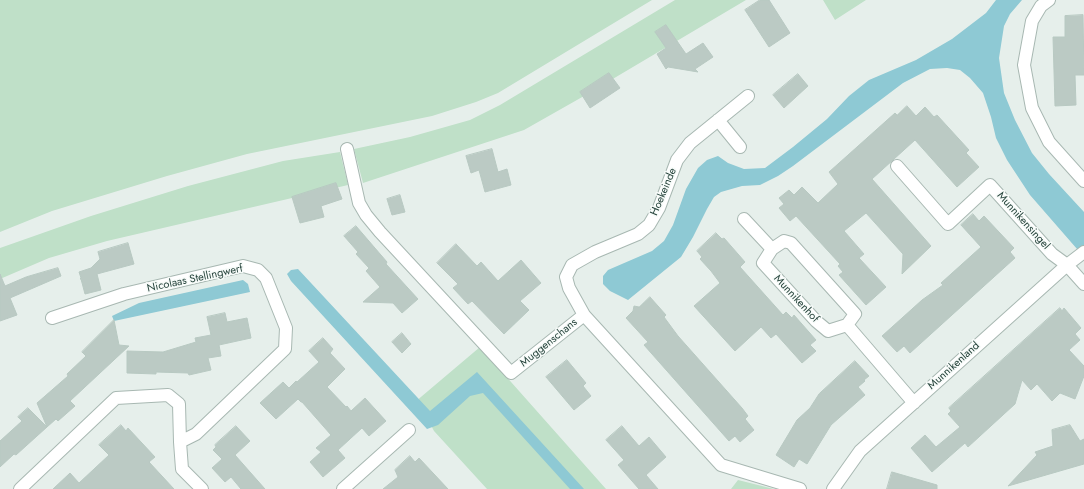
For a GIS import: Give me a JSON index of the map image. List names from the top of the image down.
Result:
{
  "streets": {
    "street": [
      "Hoekeinde",
      "Munnikensingel",
      "Nicolaas Stellingwerf",
      "Munnikenhof",
      "Muggenschans",
      "Munnikenland"
    ]
  },
  "crossings": [
    ["Hoekeinde", "Muggenschans"],
    ["Munnikensingel", "Munnikenland"]
  ]
}
